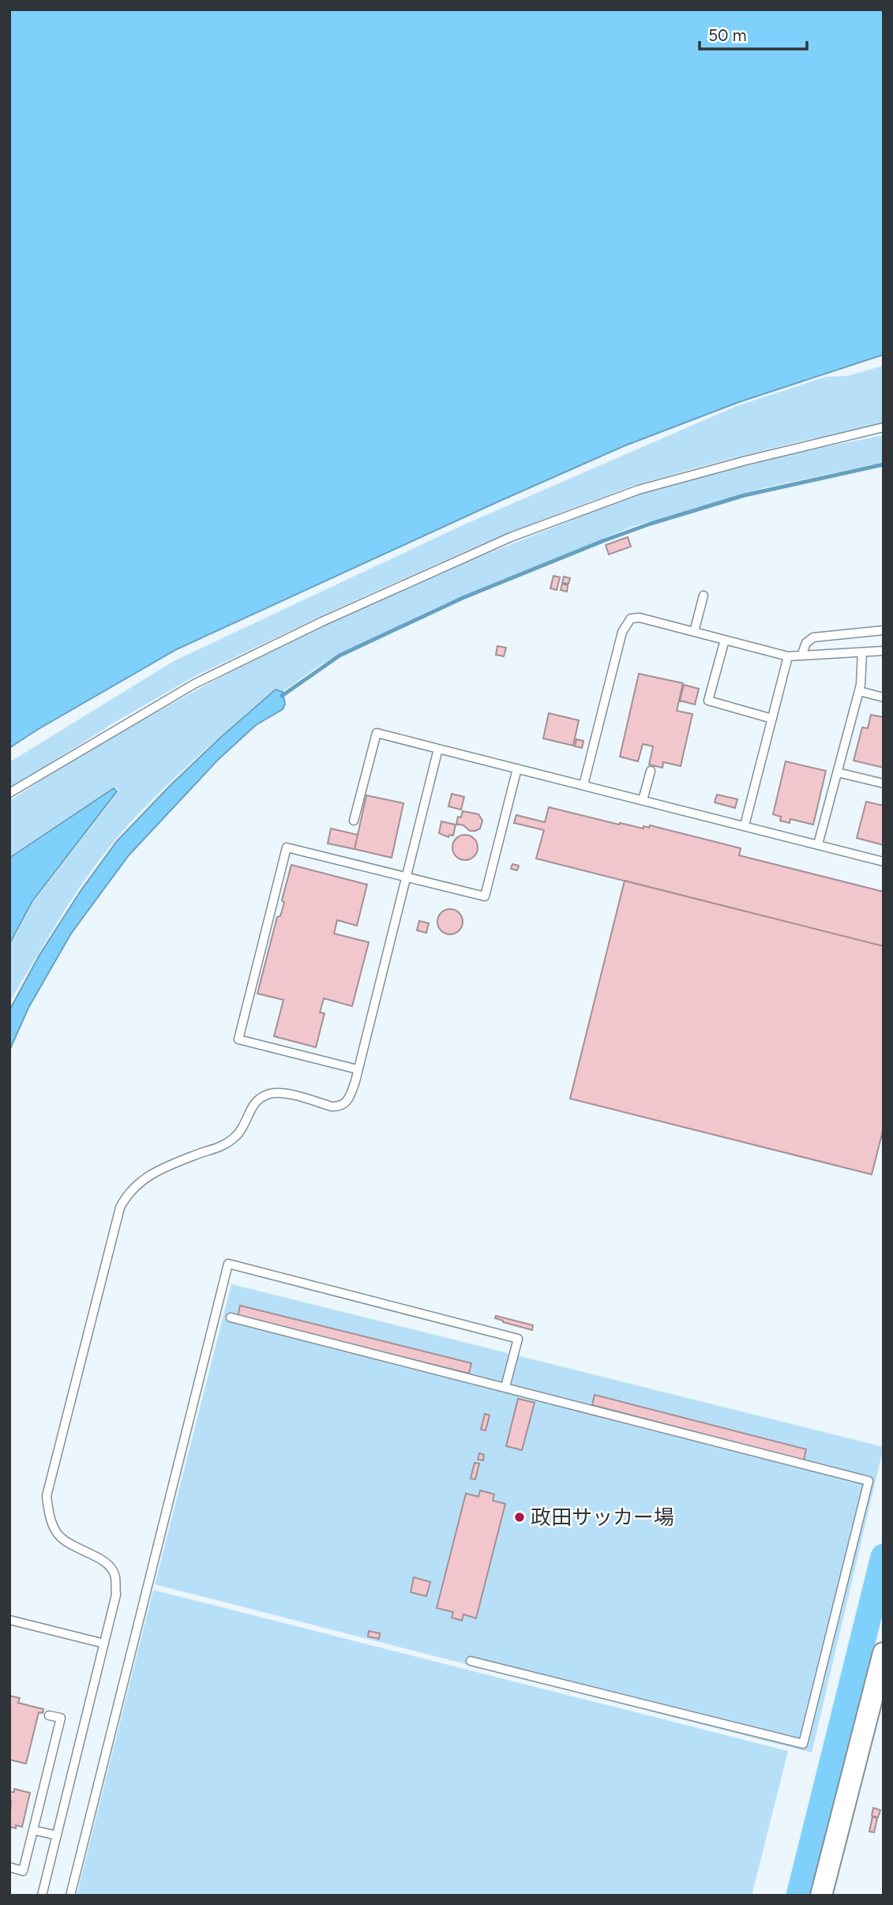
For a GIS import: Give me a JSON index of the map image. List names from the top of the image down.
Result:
{
  "places": ["政田サッカー場"],
  "scale_bar": "50 m"
}
